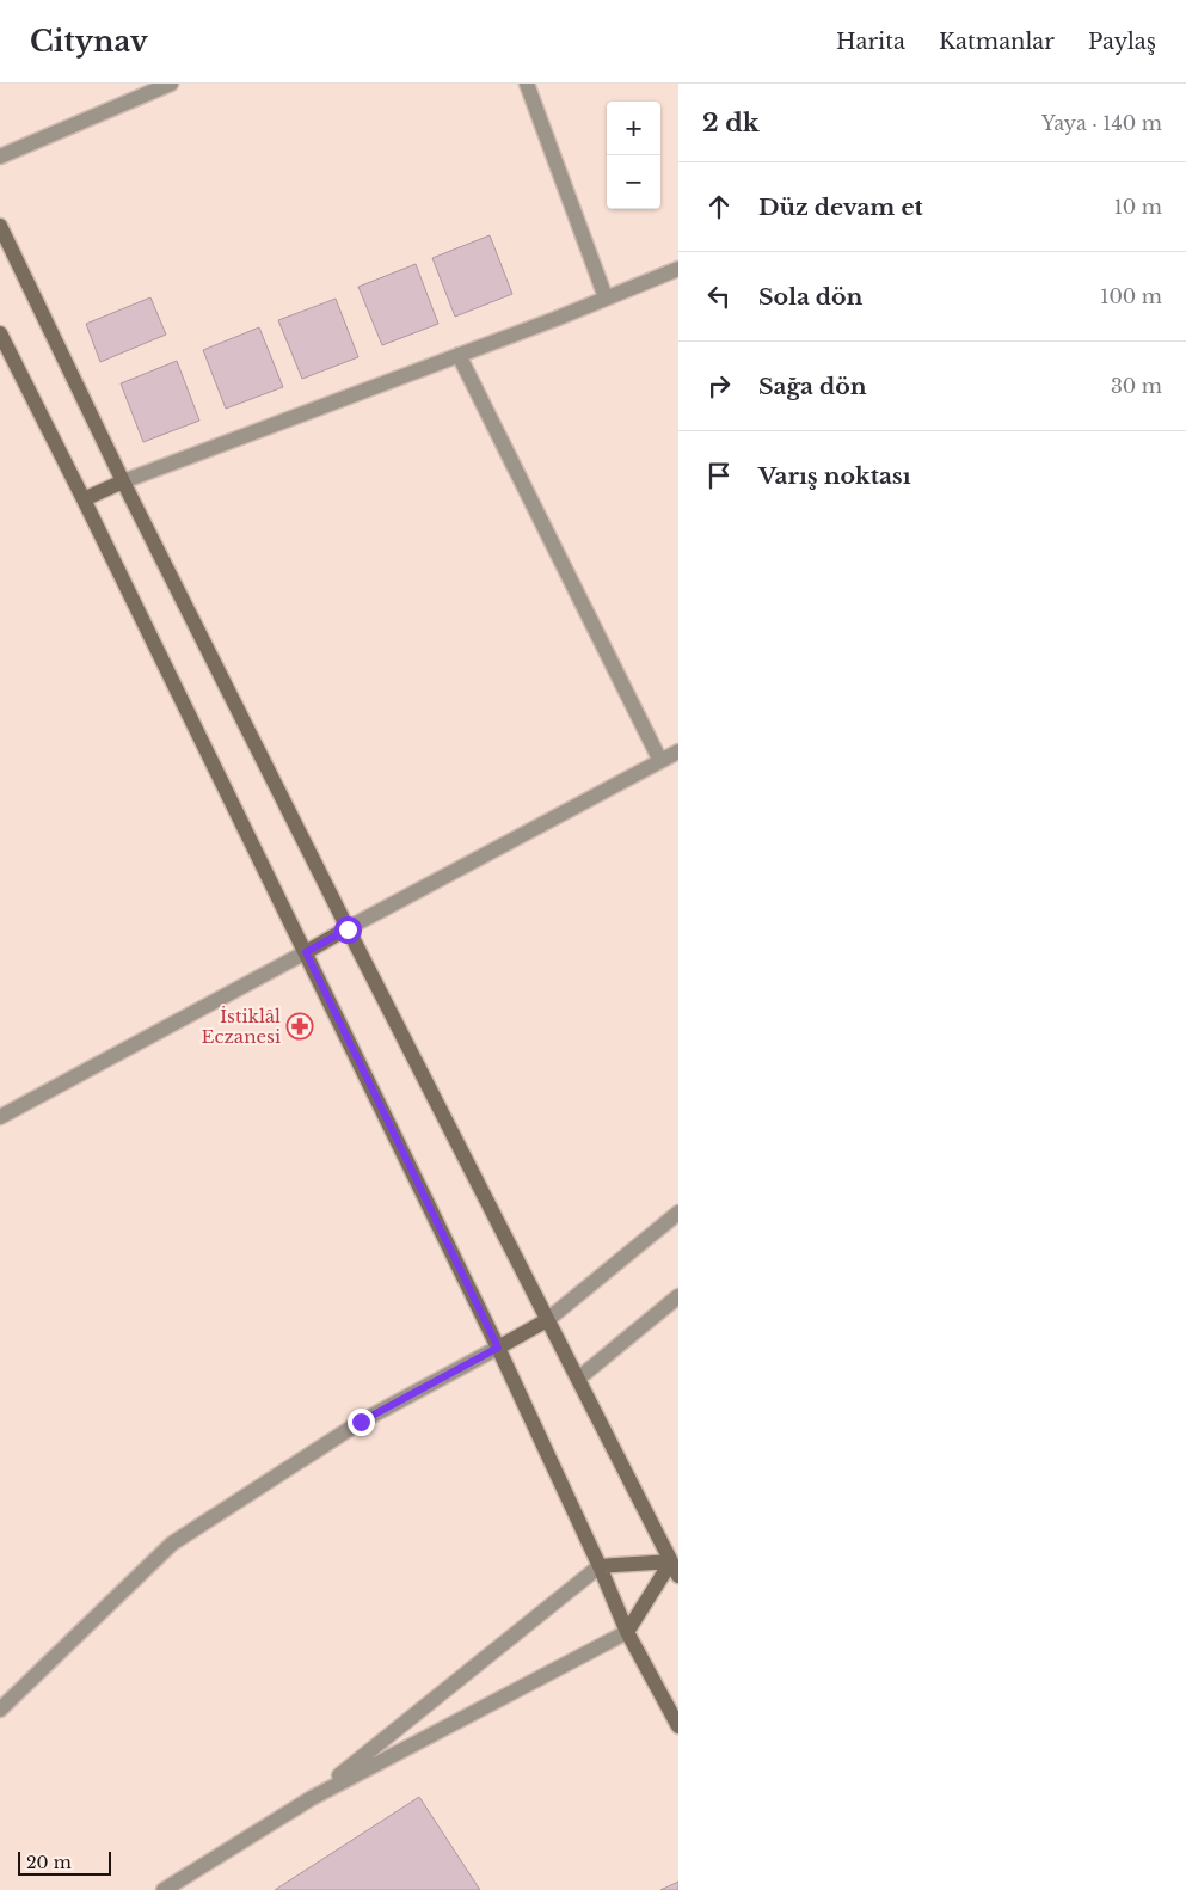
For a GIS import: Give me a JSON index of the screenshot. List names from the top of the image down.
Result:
{
  "places": {
    "pharmacy": ["İstiklâl Eczanesi"]
  },
  "scale_bar": "20 m",
  "page": {
    "header": "Citynav",
    "nav": ["Harita", "Katmanlar", "Paylaş"],
    "heading": ["2 dk", "Yaya · 140 m"],
    "map_buttons": ["+", "−"],
    "list": [
      ["Düz devam et", "10 m"],
      ["Sola dön", "100 m"],
      ["Sağa dön", "30 m"],
      "Varış noktası"
    ],
    "scale": "20 m"
  }
}
